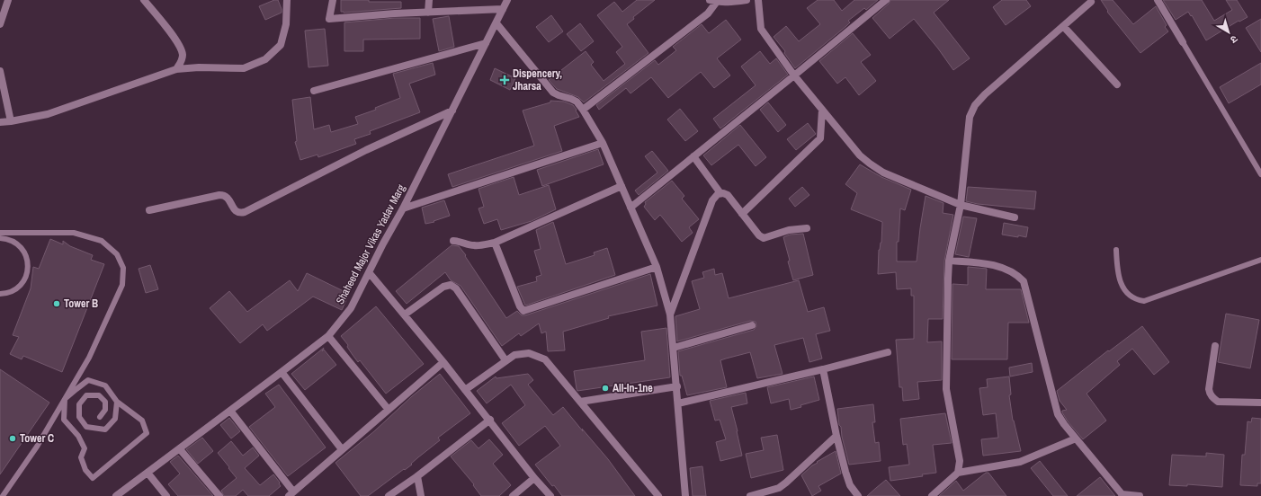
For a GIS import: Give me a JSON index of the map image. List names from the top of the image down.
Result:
{
  "streets": {
    "street": ["Shaheed Major Vikas Yadav Marg"]
  },
  "places": {
    "health": ["Dispencery, Jharsa"],
    "other": ["Tower B", "All-In-1ne", "Tower C"]
  },
  "north": "bottom right"
}
